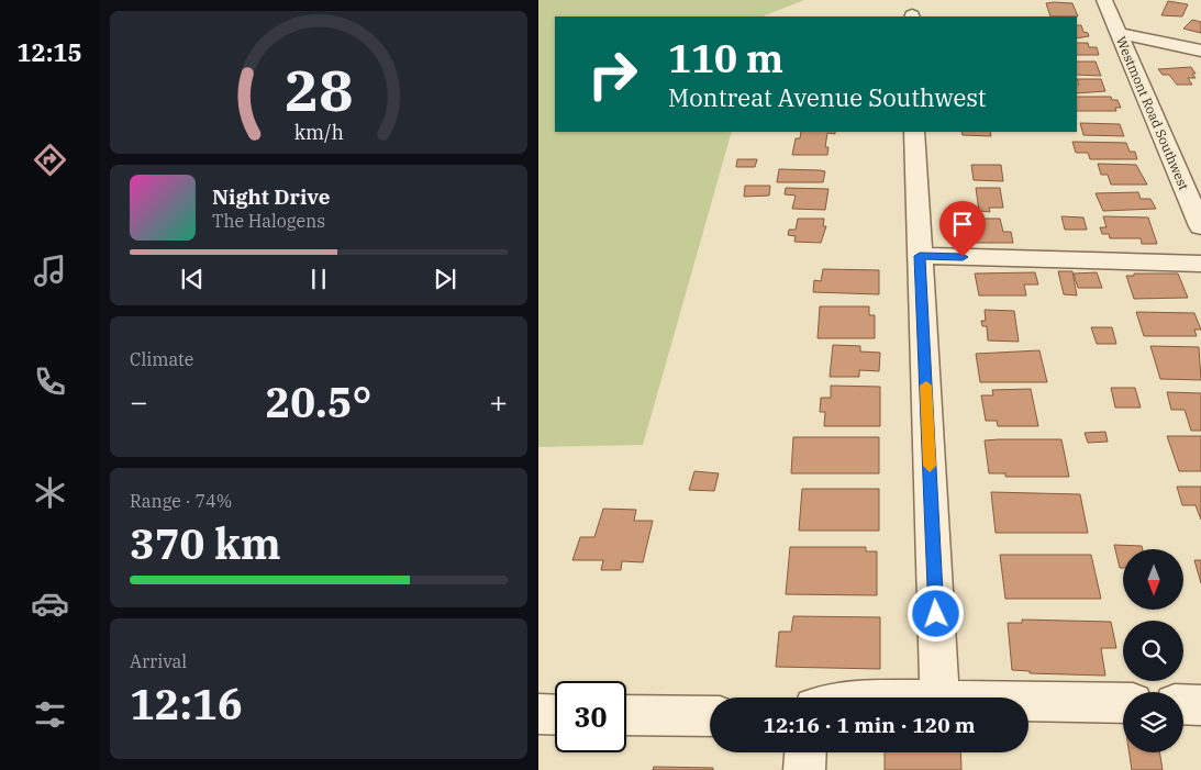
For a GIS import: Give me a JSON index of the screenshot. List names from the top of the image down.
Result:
{
  "streets": {
    "street": ["Westmont Road Southwest"]
  },
  "north": "bottom",
  "page": {
    "tabs": "12:15",
    "turn": ["110 m", "Montreat Avenue Southwest"],
    "song": ["Night Drive", "The Halogens"],
    "tile": [
      "Climate",
      ["Range · 74%", "370 km"],
      ["Arrival", "12:16"]
    ],
    "heat": ["−", "20.5°", "+"],
    "limit": "30",
    "trip": "12:16 · 1 min · 120 m",
    "gauge": ["28", "km/h"]
  }
}
